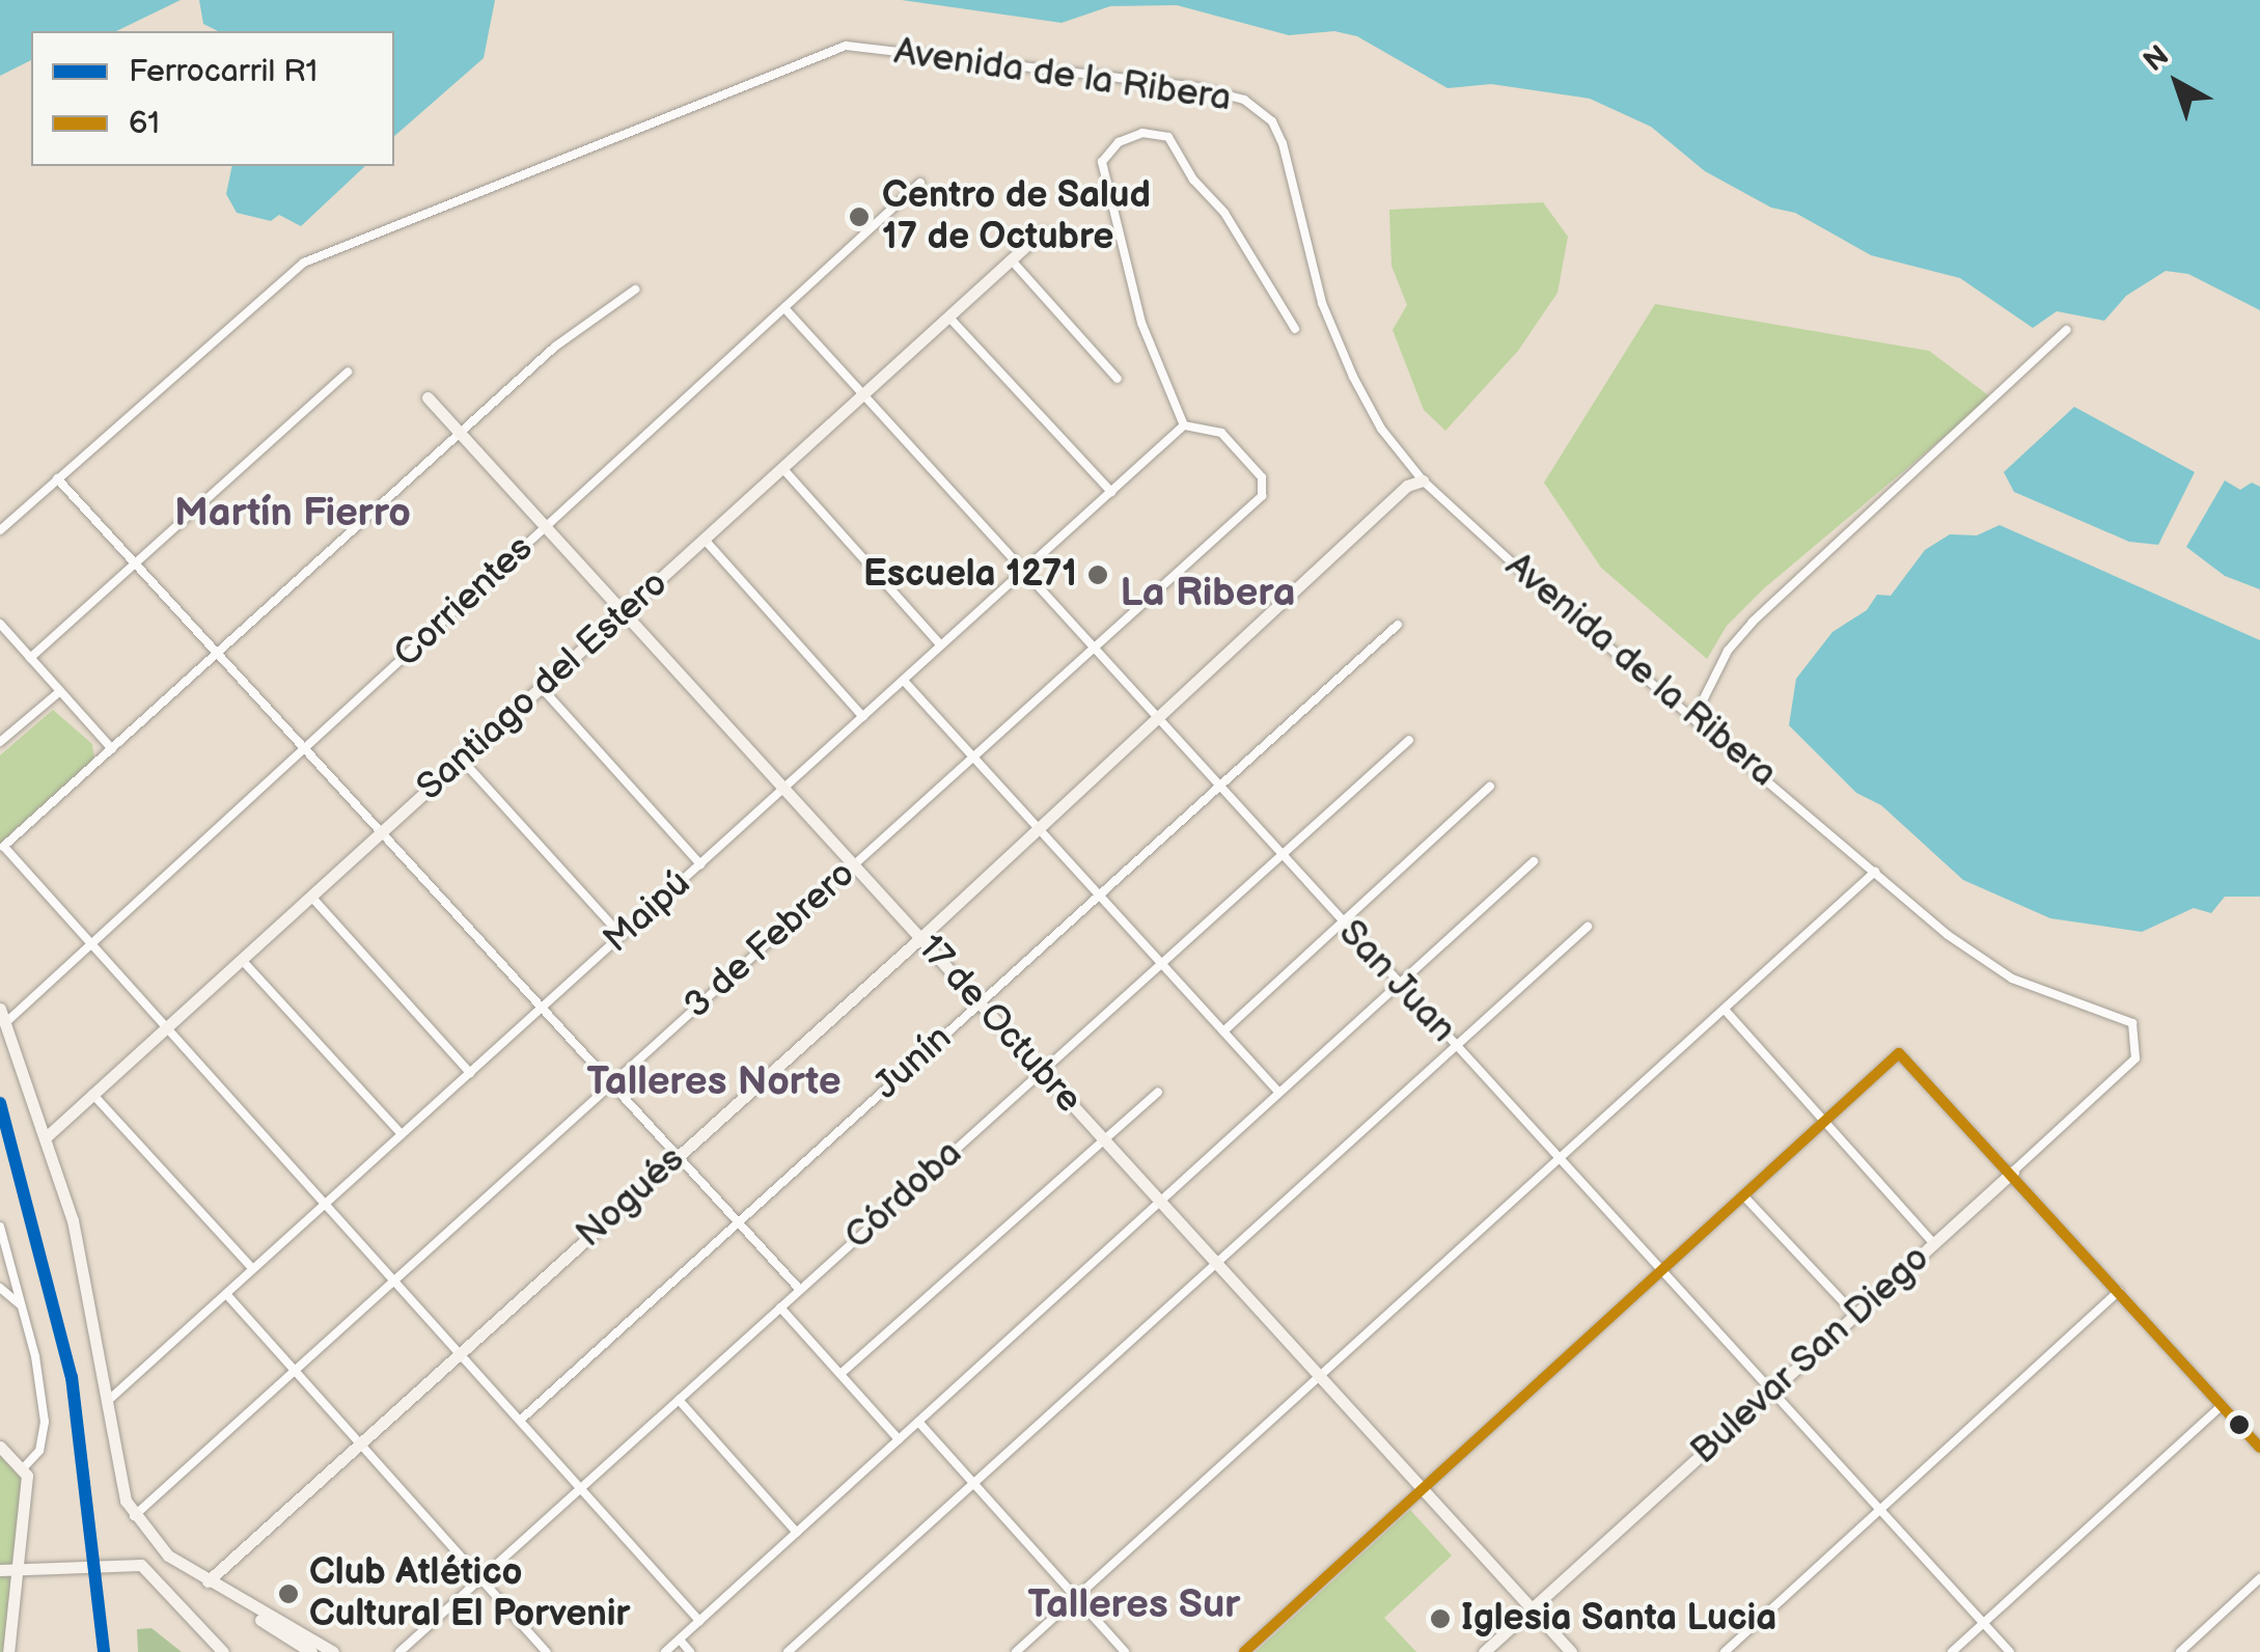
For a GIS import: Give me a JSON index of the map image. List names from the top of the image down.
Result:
{
  "streets": {
    "street": [
      "Avenida de la Ribera",
      "Corrientes",
      "Santiago del Estero",
      "Maipú",
      "3 de Febrero",
      "San Juan",
      "17 de Octubre",
      "Junín",
      "Córdoba",
      "Nogués",
      "Bulevar San Diego"
    ]
  },
  "crossings": [
    ["Avenida de la Ribera", "Nogués"],
    ["Avenida de la Ribera", "Bulevar San Diego"],
    ["Corrientes", "San Juan"],
    ["Corrientes", "17 de Octubre"],
    ["Santiago del Estero", "San Juan"],
    ["Santiago del Estero", "17 de Octubre"],
    ["Maipú", "3 de Febrero"],
    ["Maipú", "San Juan"],
    ["Maipú", "17 de Octubre"],
    ["3 de Febrero", "San Juan"],
    ["3 de Febrero", "17 de Octubre"],
    ["San Juan", "Junín"],
    ["San Juan", "Córdoba"],
    ["San Juan", "Nogués"],
    ["San Juan", "Bulevar San Diego"],
    ["17 de Octubre", "Junín"],
    ["17 de Octubre", "Córdoba"],
    ["17 de Octubre", "Nogués"],
    ["17 de Octubre", "Bulevar San Diego"]
  ],
  "districts": [
    "Martín Fierro",
    "La Ribera",
    "Talleres Norte",
    "Talleres Sur"
  ],
  "places": [
    "Centro de Salud 17 de Octubre",
    "Escuela 1271",
    "Club Atlético Cultural El Porvenir",
    "Iglesia Santa Lucia"
  ],
  "lines": ["transit line 61", "rail line R1"],
  "legend": ["Ferrocarril R1", "61"],
  "north": "top left"
}
